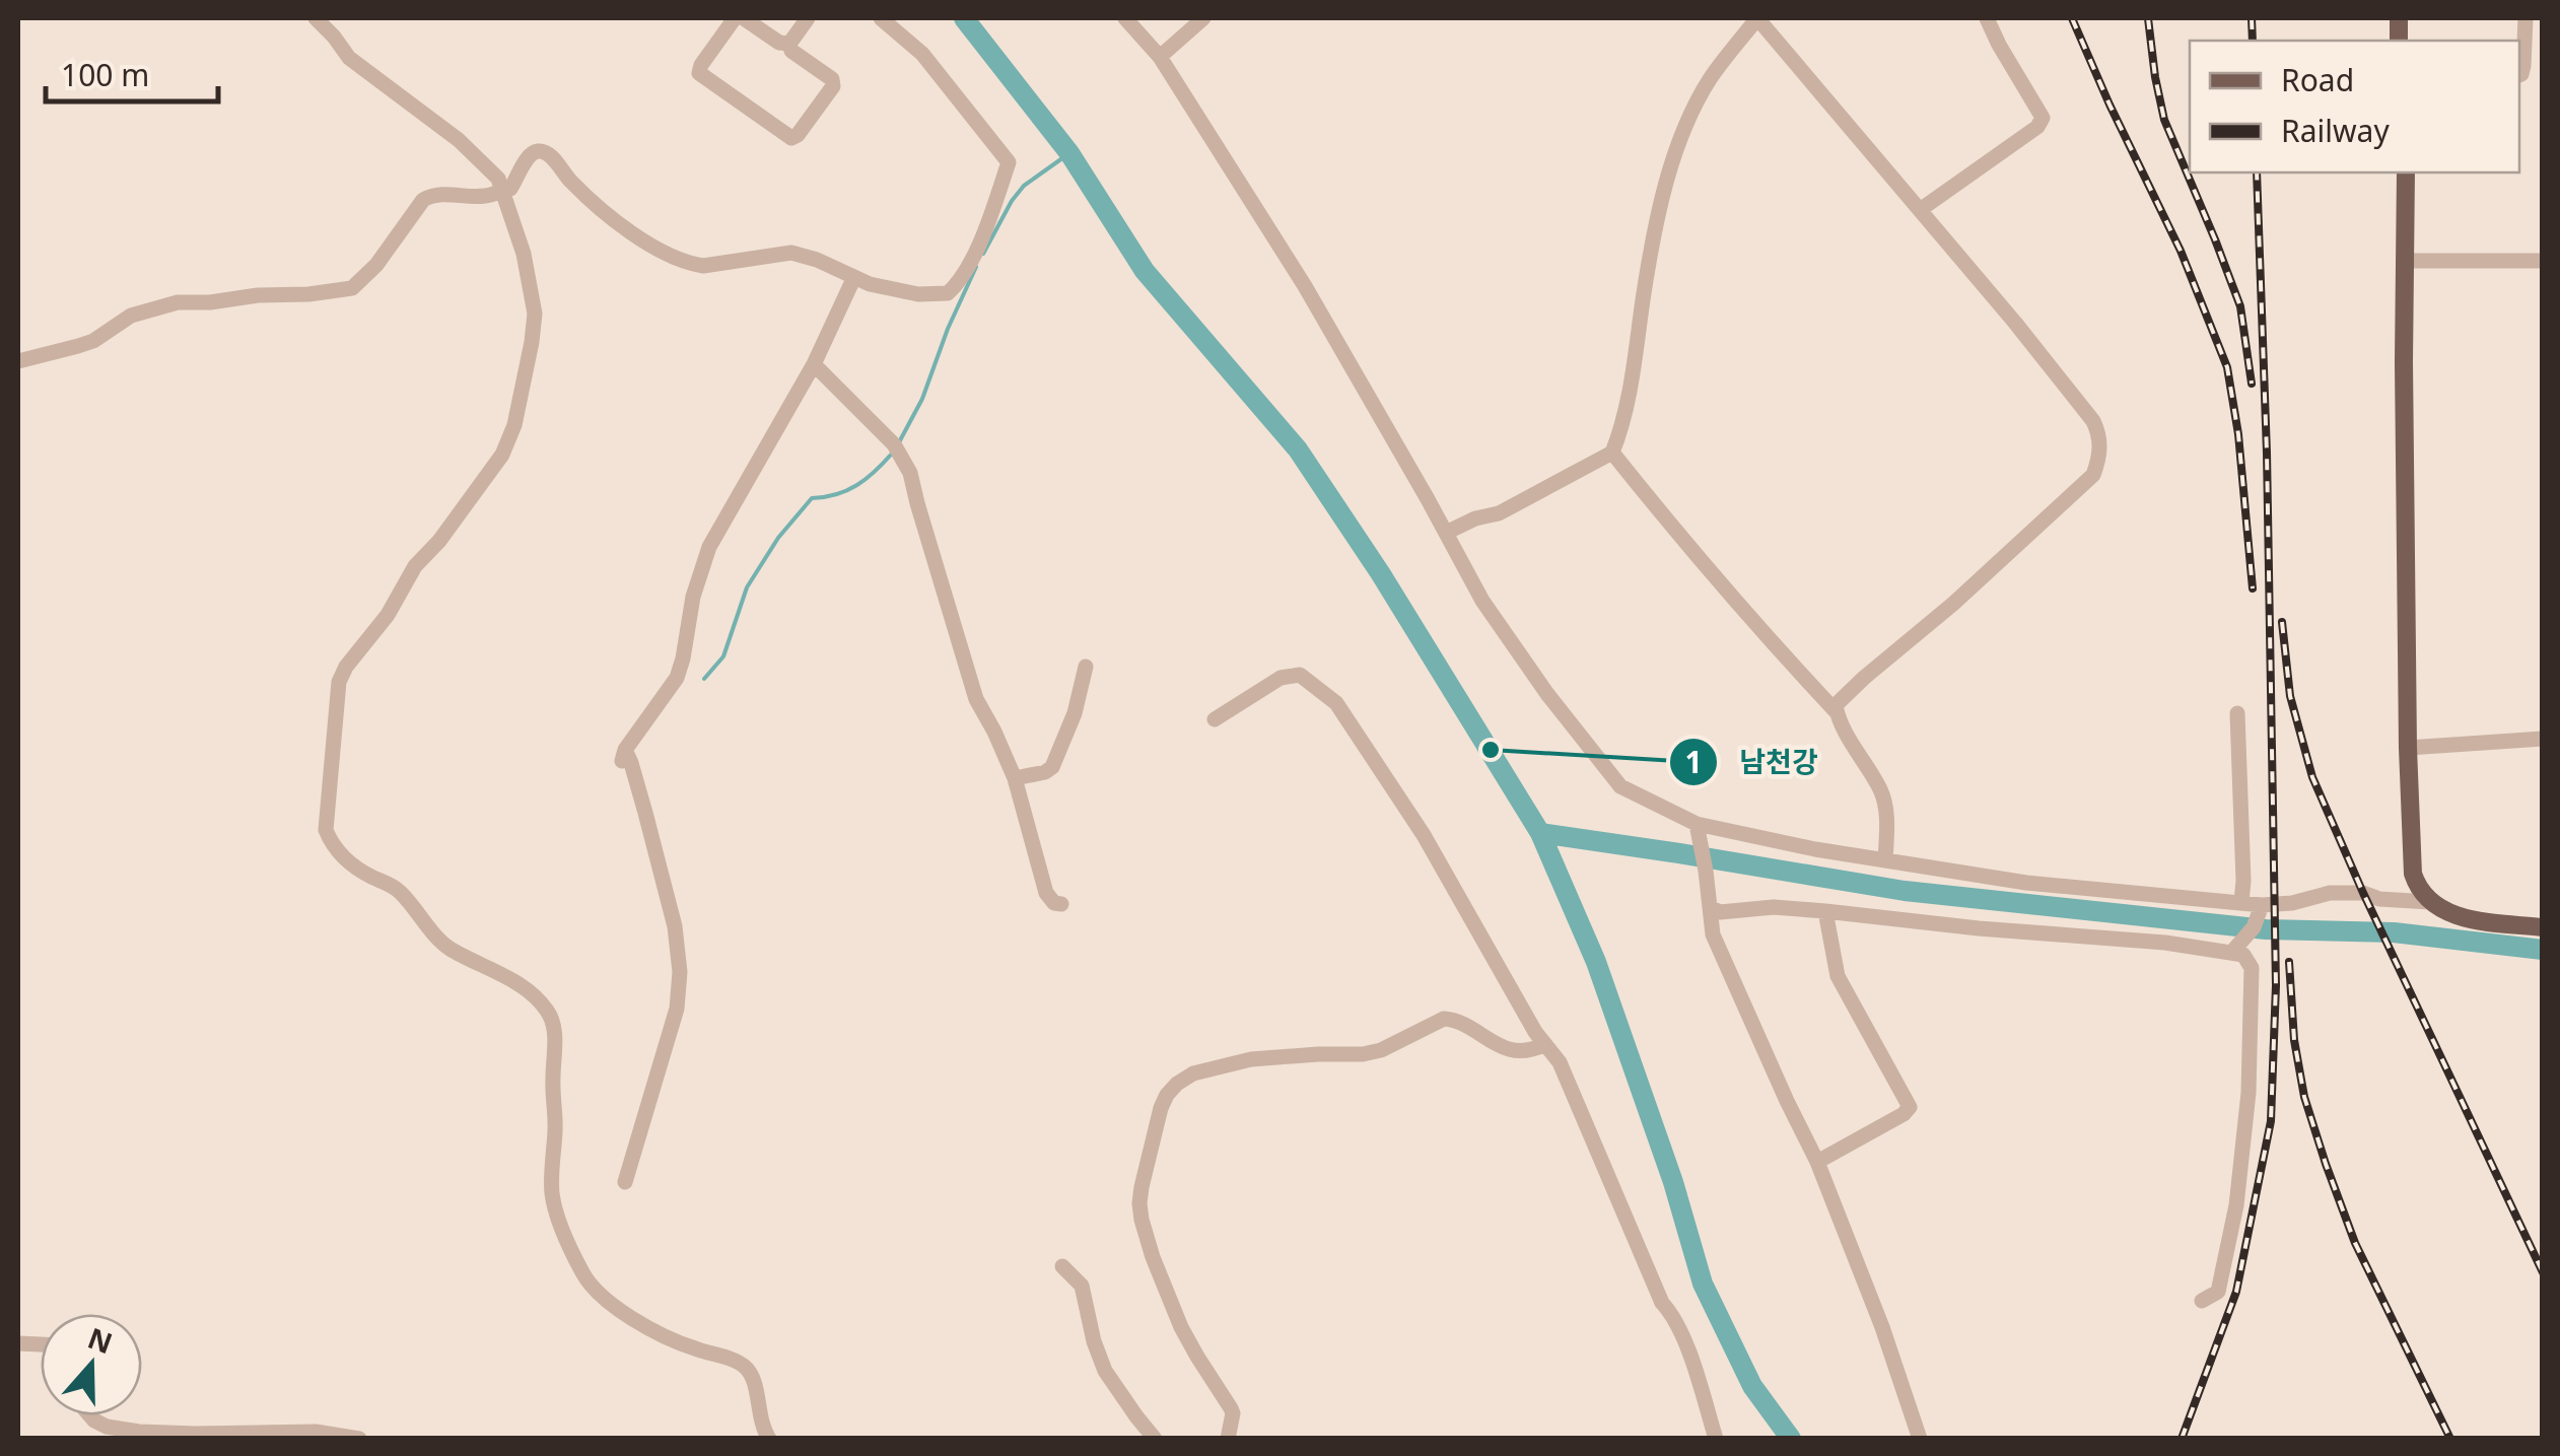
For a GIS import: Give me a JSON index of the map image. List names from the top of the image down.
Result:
{
  "places": ["남천강"],
  "legend": ["Road", "Railway"],
  "scale_bar": "100 m",
  "north": "top"
}
